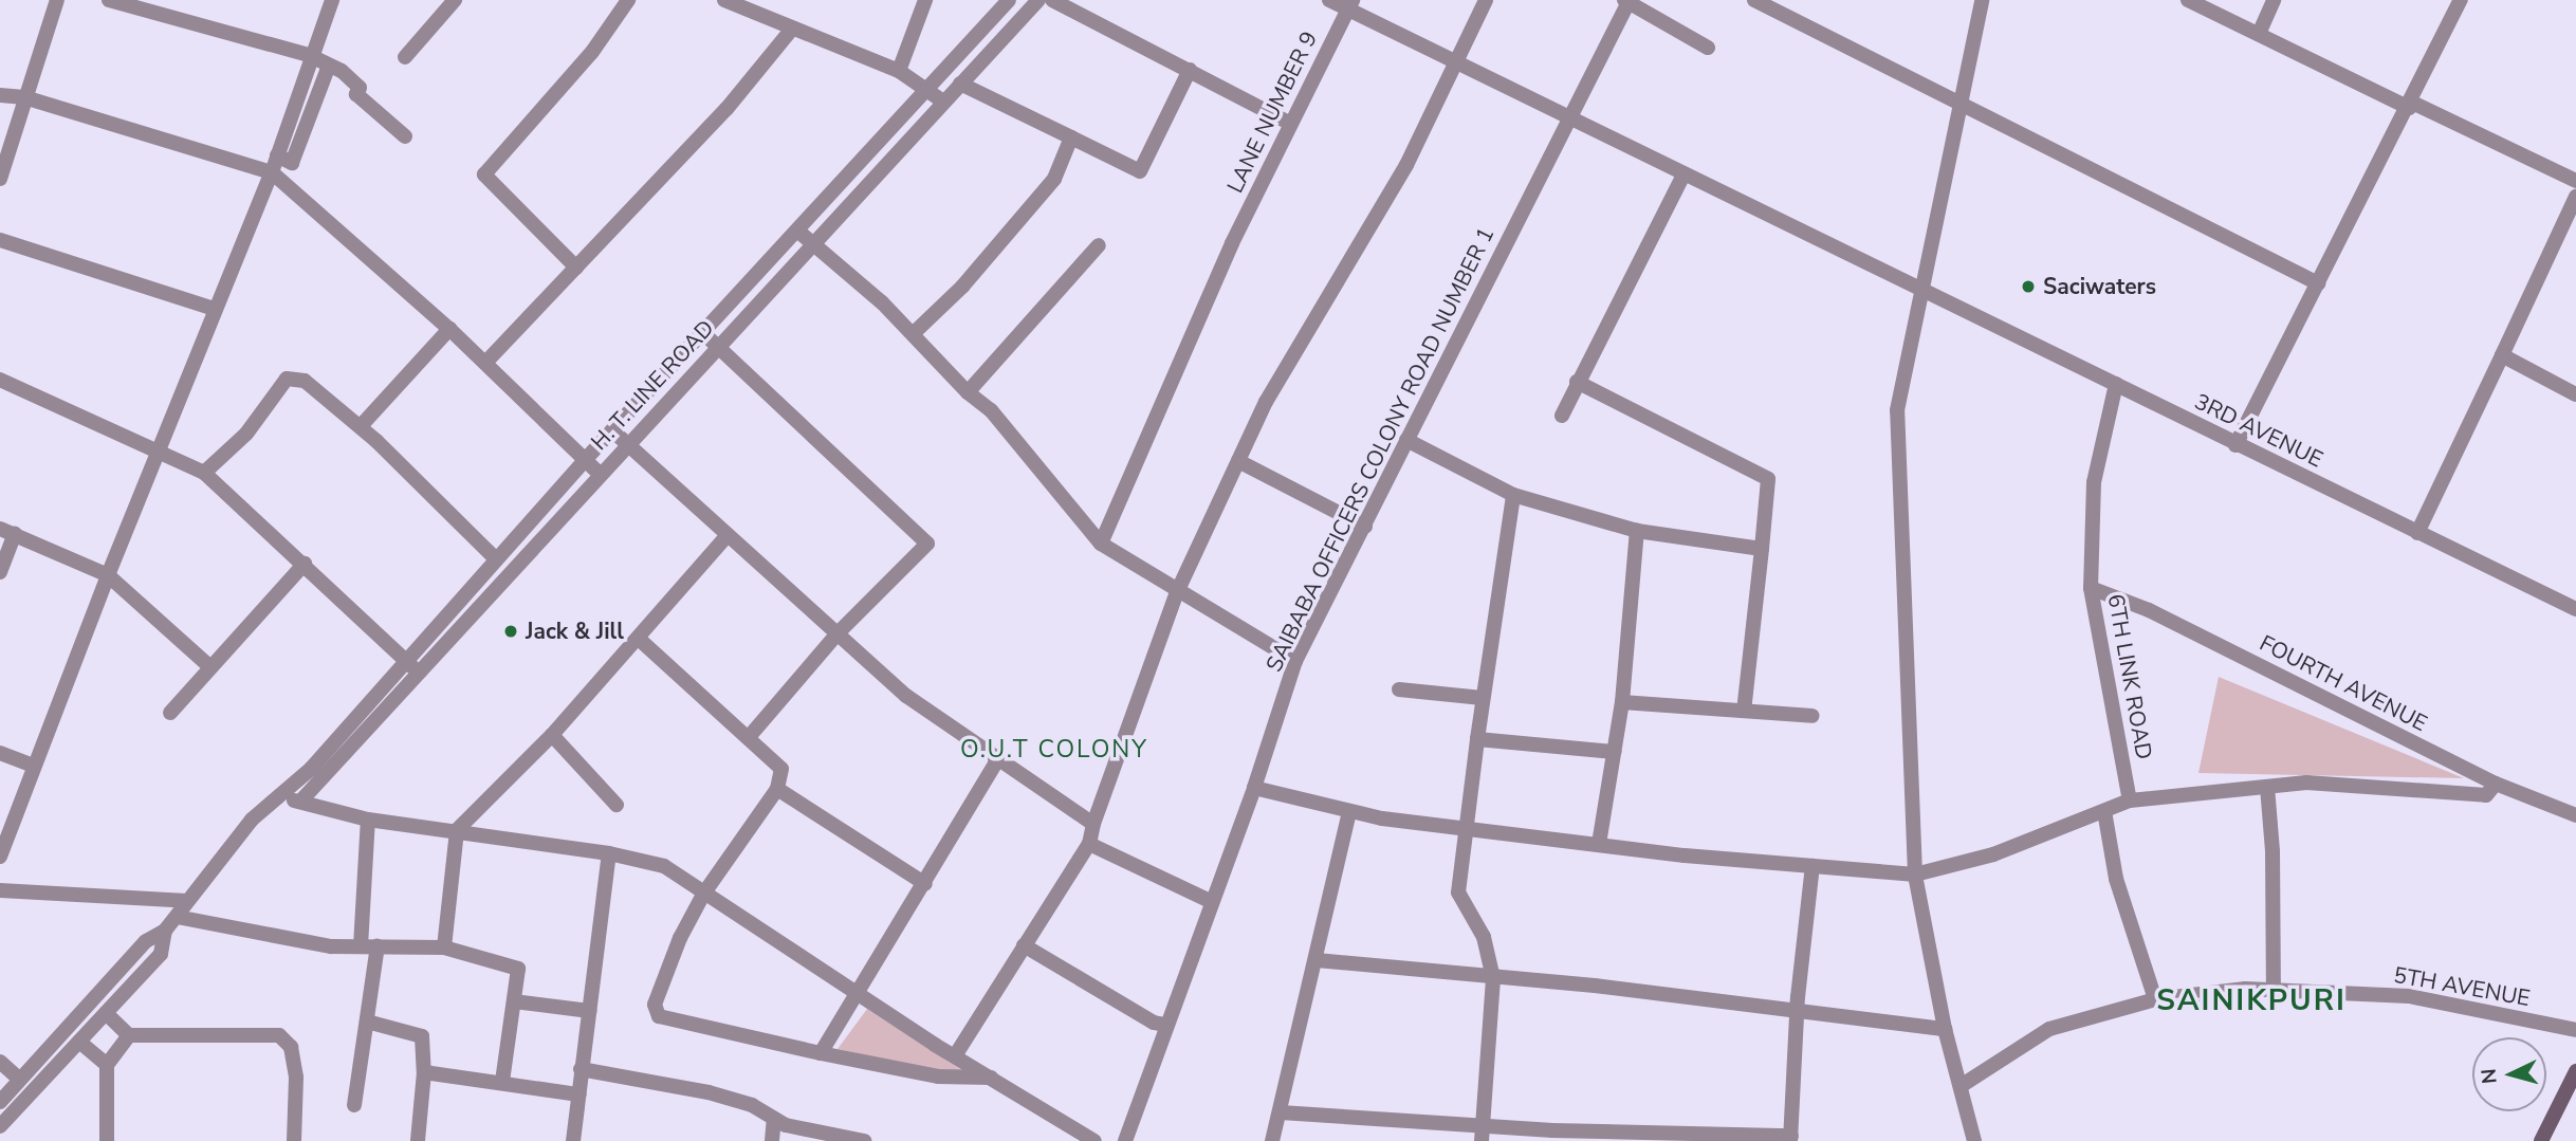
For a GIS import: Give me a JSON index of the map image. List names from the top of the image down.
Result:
{
  "streets": {
    "street": [
      "LANE NUMBER 9",
      "H. T. LINE ROAD",
      "3RD AVENUE",
      "SAIBABA OFFICERS COLONY ROAD NUMBER 1",
      "6TH LINK ROAD",
      "FOURTH AVENUE",
      "5TH AVENUE"
    ]
  },
  "crossings": [
    ["LANE NUMBER 9", "3RD AVENUE"],
    ["3RD AVENUE", "SAIBABA OFFICERS COLONY ROAD NUMBER 1"],
    ["3RD AVENUE", "6TH LINK ROAD"],
    ["6TH LINK ROAD", "FOURTH AVENUE"]
  ],
  "districts": ["O.U.T COLONY", "SAINIKPURI"],
  "places": ["Saciwaters", "Jack & Jill"],
  "north": "left"
}
